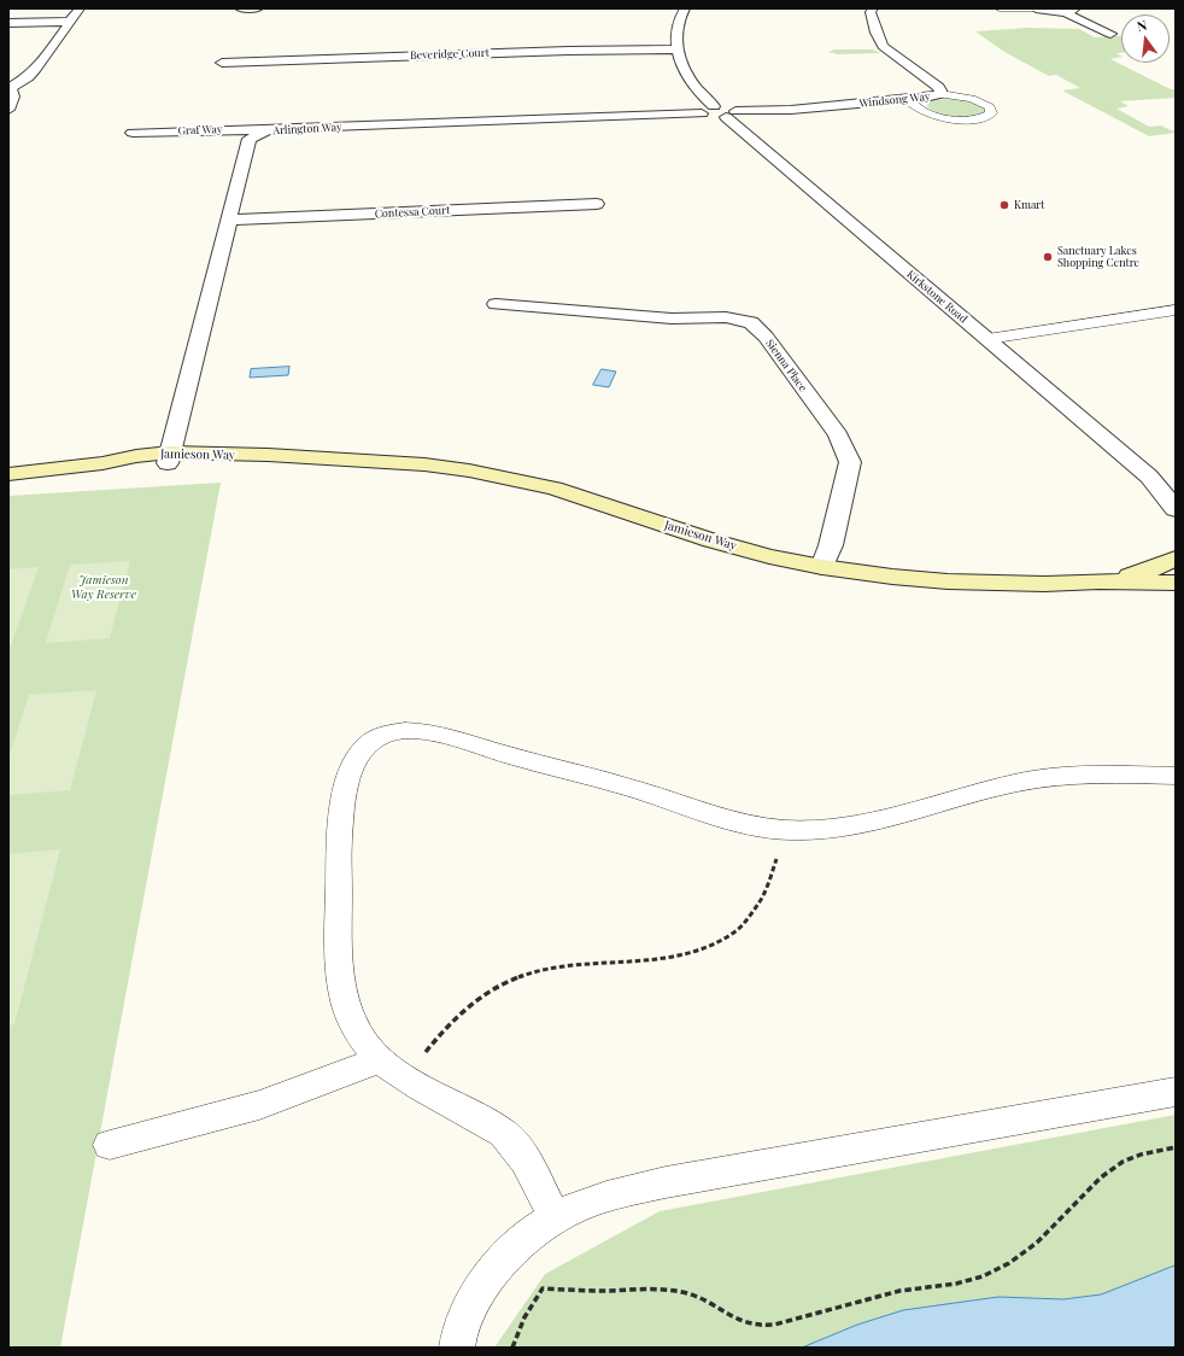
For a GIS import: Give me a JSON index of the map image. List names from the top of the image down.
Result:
{
  "streets": {
    "street": [
      "Beveridge Court",
      "Windsong Way",
      "Arlington Way",
      "Graf Way",
      "Contessa Court",
      "Kirkstone Road",
      "Sienna Place",
      "Jamieson Way"
    ]
  },
  "crossings": [
    ["Beveridge Court", "Kirkstone Road"],
    ["Windsong Way", "Arlington Way"],
    ["Windsong Way", "Kirkstone Road"],
    ["Arlington Way", "Graf Way"],
    ["Arlington Way", "Contessa Court"],
    ["Arlington Way", "Kirkstone Road"],
    ["Arlington Way", "Jamieson Way"],
    ["Sienna Place", "Jamieson Way"]
  ],
  "parks": ["Jamieson Way Reserve"],
  "places": ["Kmart", "Sanctuary Lakes Shopping Centre"],
  "north": "top"
}
